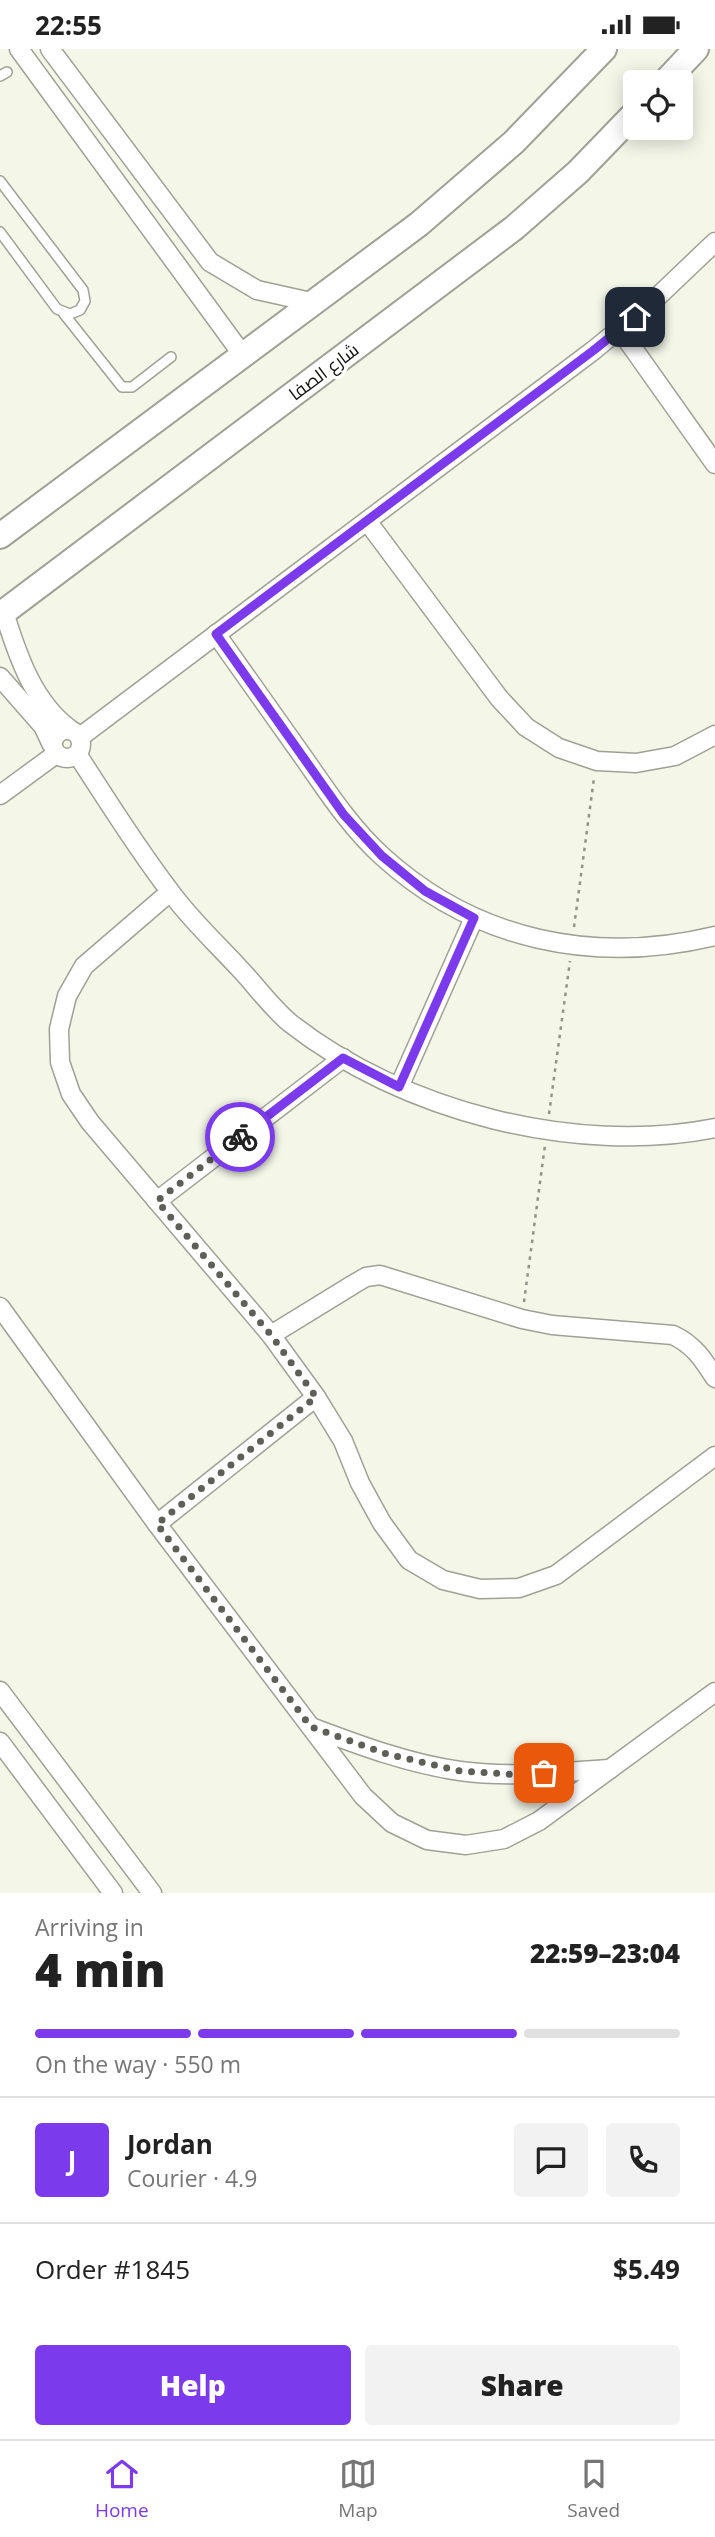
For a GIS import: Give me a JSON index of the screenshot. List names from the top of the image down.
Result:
{
  "streets": {
    "street": ["شارع الصفا"]
  },
  "page": {
    "status": "22:55",
    "heading": ["4 min", "Arriving in", "22:59–23:04"],
    "panel": [
      "Jordan",
      "Courier · 4.9",
      "Order #1845",
      "$5.49"
    ],
    "bar": "On the way · 550 m",
    "round": "J",
    "buttons": ["Help", "Share"],
    "tabs": ["Home", "Map", "Saved"]
  }
}
